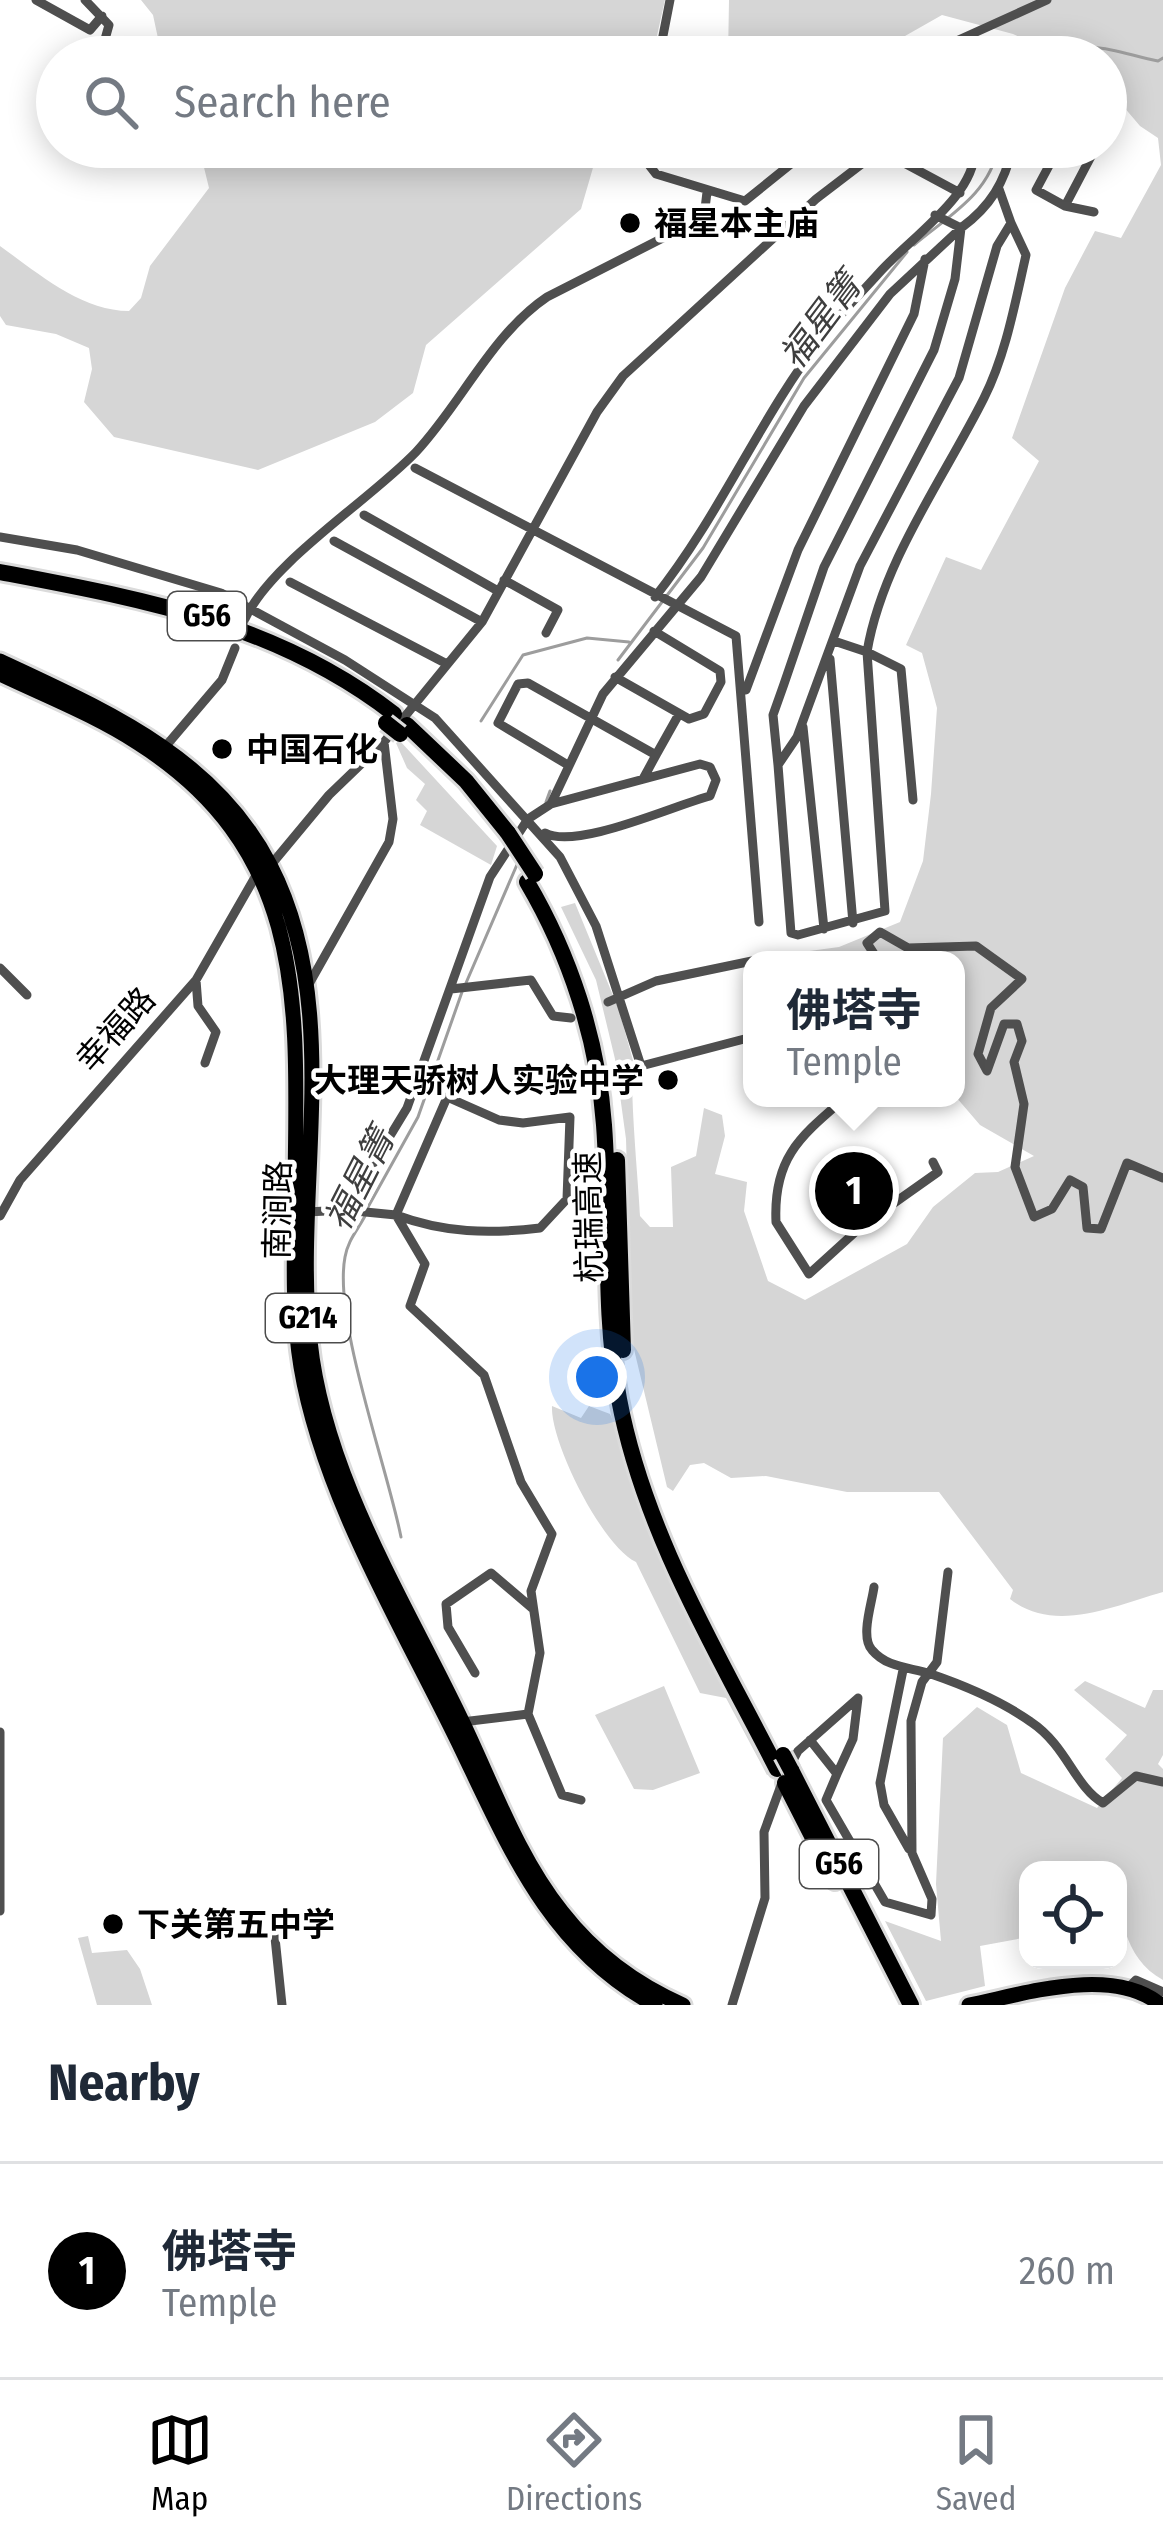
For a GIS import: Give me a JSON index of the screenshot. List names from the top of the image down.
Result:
{
  "streets": {
    "highway": [
      "G56",
      "南涧路",
      "杭瑞高速",
      "G214"
    ],
    "street": ["幸福路"]
  },
  "crossings": [
    ["幸福路", "南涧路"],
    ["幸福路", "杭瑞高速"]
  ],
  "water": ["福星箐"],
  "places": [
    "福星本主庙",
    "中国石化",
    "大理天骄树人实验中学",
    "下关第五中学"
  ],
  "page": {
    "search": "Search here",
    "popup": ["佛塔寺", "Temple"],
    "pins": "1",
    "heading": "Nearby",
    "list": [
      {
        "mark": "1",
        "name": "佛塔寺",
        "note": "Temple",
        "value": "260 m"
      }
    ],
    "nav": ["Map", "Directions", "Saved"]
  }
}
